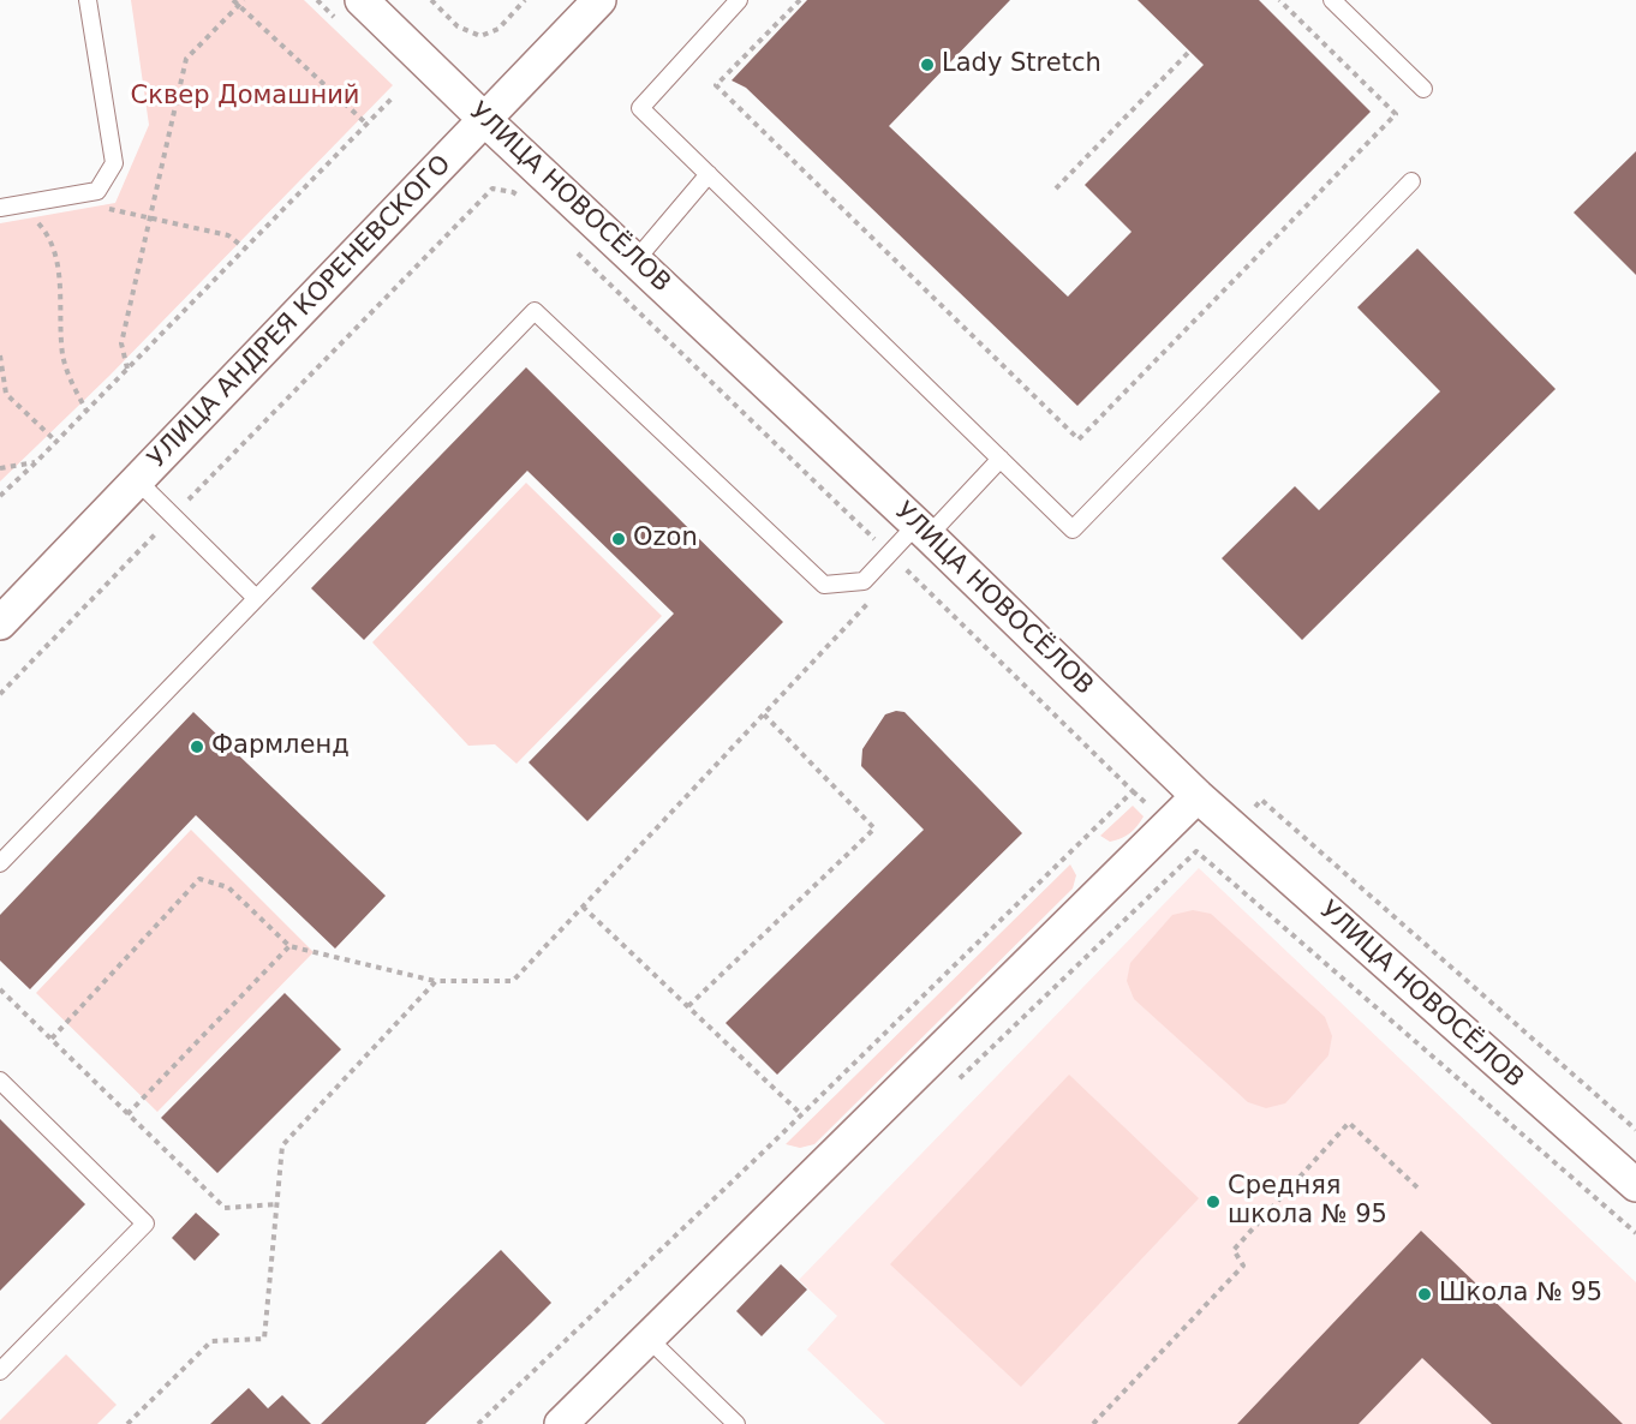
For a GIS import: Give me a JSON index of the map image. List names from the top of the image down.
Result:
{
  "streets": {
    "street": ["УЛИЦА НОВОСЁЛОВ", "УЛИЦА АНДРЕЯ КОРЕНЕВСКОГО"]
  },
  "crossings": [
    ["УЛИЦА НОВОСЁЛОВ", "УЛИЦА АНДРЕЯ КОРЕНЕВСКОГО"]
  ],
  "parks": ["Сквер Домашний"],
  "places": [
    "Lady Stretch",
    "Ozon",
    "Фармленд",
    "Средняя школа № 95",
    "Школа № 95"
  ]
}
